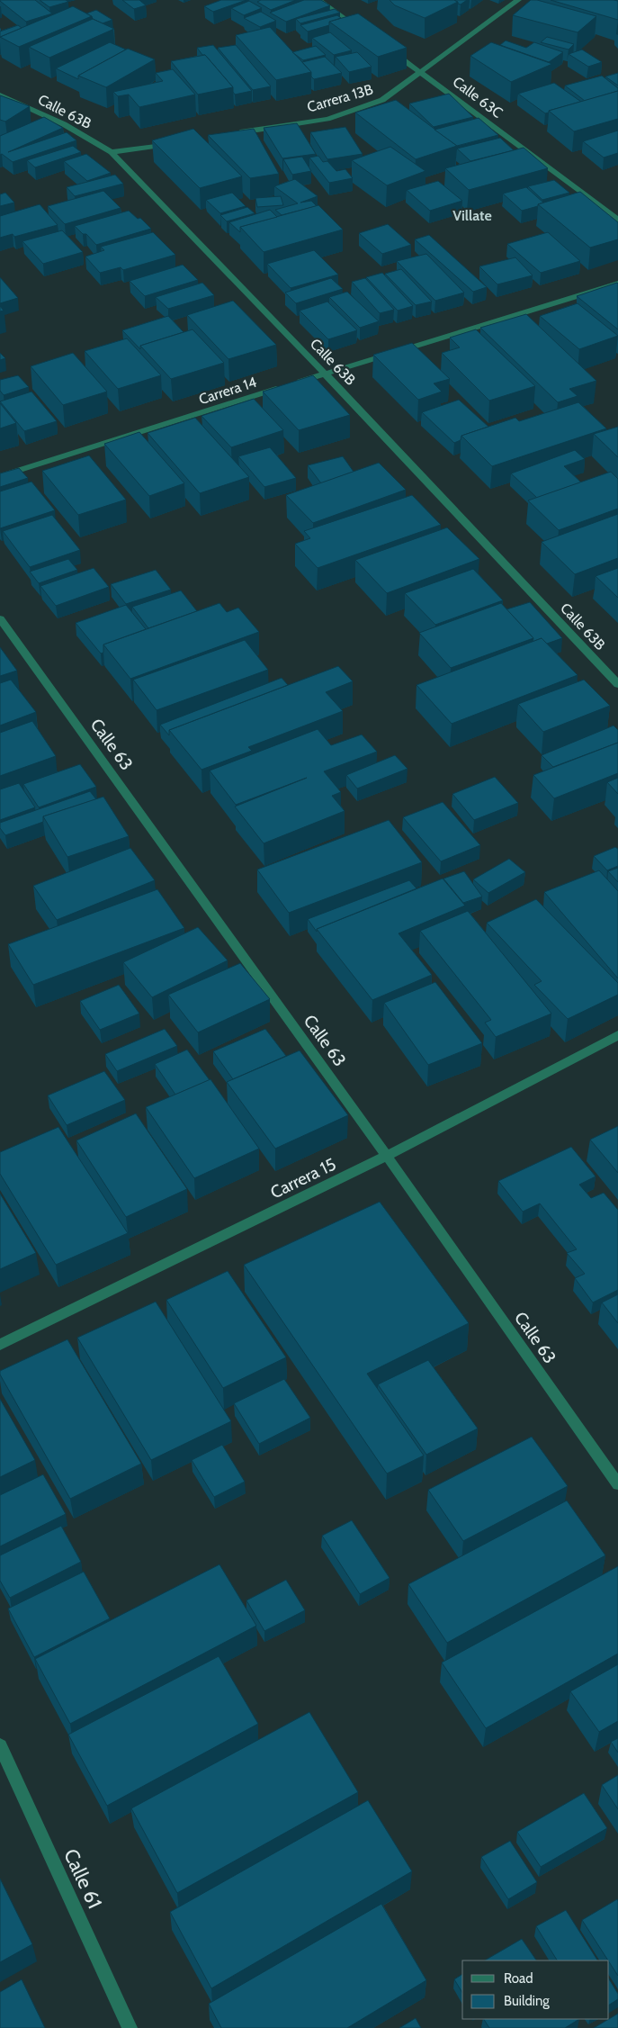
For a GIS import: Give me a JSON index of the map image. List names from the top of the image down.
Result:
{
  "streets": {
    "street": [
      "Calle 63C",
      "Carrera 13B",
      "Calle 63B",
      "Carrera 14",
      "Calle 63",
      "Carrera 15",
      "Calle 61"
    ]
  },
  "crossings": [
    ["Calle 63C", "Carrera 13B"],
    ["Calle 63B", "Carrera 14"],
    ["Calle 63", "Carrera 15"]
  ],
  "districts": ["Villate"],
  "legend": ["Road", "Building"]
}
